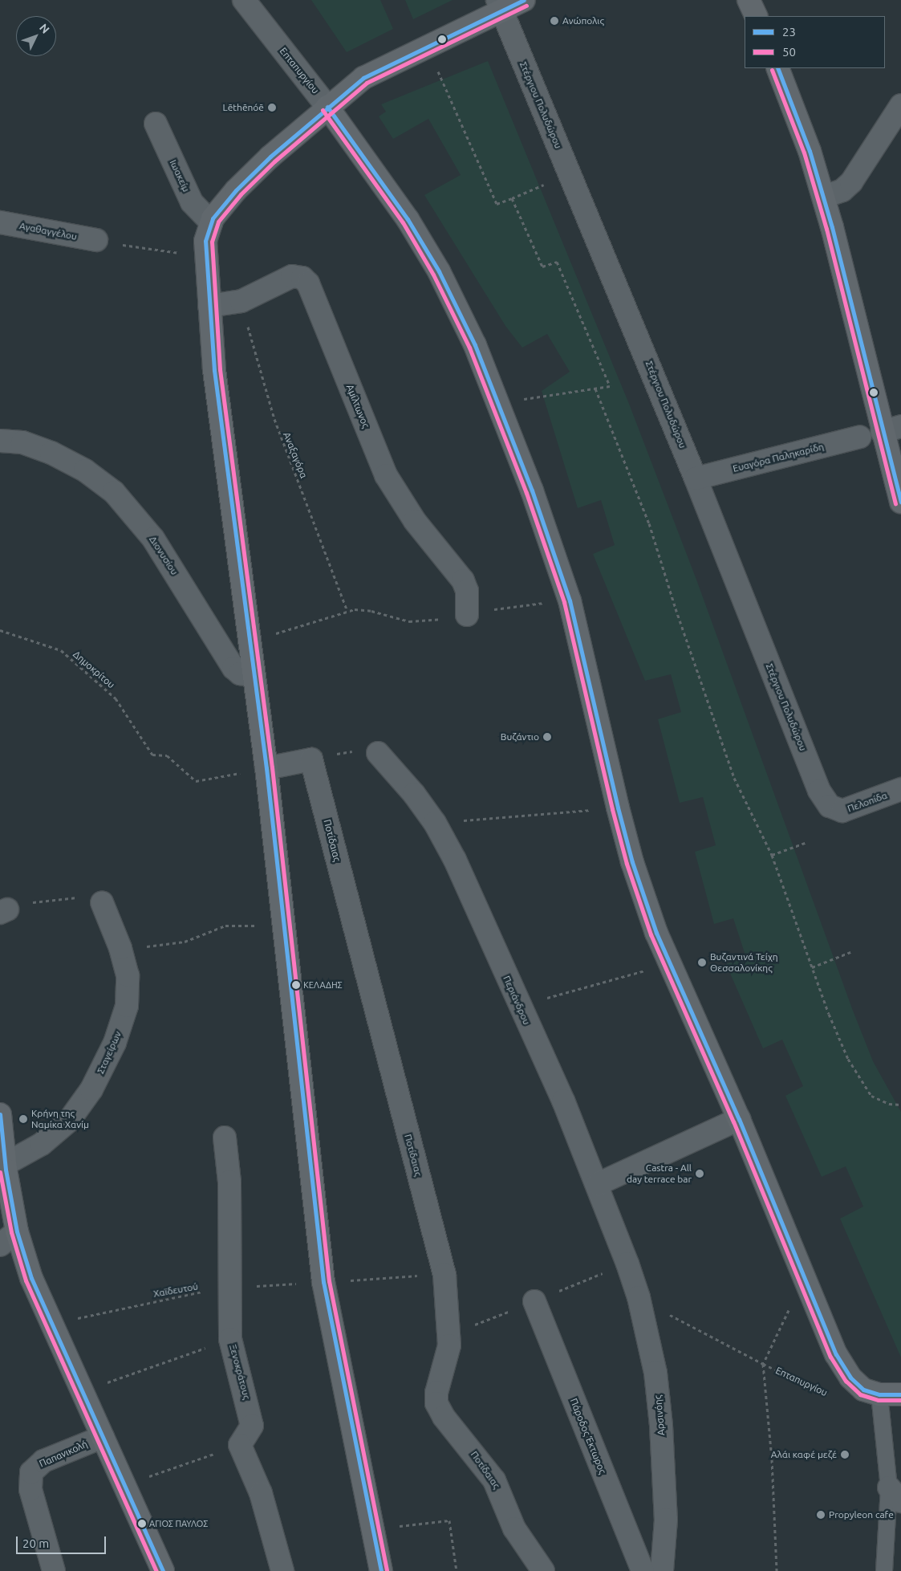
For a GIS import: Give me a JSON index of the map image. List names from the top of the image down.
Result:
{
  "streets": {
    "main road": ["Επταπυργίου"],
    "street": [
      "Στέργιου Πολυδώρου",
      "Ιωακείμ",
      "Αγαθαγγέλου",
      "Αμίλτωνος",
      "Ευαγόρα Παληκαρίδη",
      "Διονυσίου",
      "Πελοπίδα",
      "Ποτίδαιας",
      "Περιάνδρου",
      "Σταγείρων",
      "Ξενοκράτους",
      "Αρσινόης",
      "Πάροδος Έκτωρος",
      "Παπανικολή"
    ],
    "path": ["Αναξαγόρα", "Δημοκρίτου", "Χαϊδευτού"]
  },
  "crossings": [
    ["Στέργιου Πολυδώρου", "Ευαγόρα Παληκαρίδη"],
    ["Στέργιου Πολυδώρου", "Πελοπίδα"],
    ["Αμίλτωνος", "Αναξαγόρα"],
    ["Περιάνδρου", "Αρσινόης"],
    ["Χαϊδευτού", "Ξενοκράτους"]
  ],
  "places": [
    "Ανώπολις",
    "Lēthēnóē",
    "Βυζάντιο",
    "Βυζαντινά Τείχη Θεσσαλονίκης",
    "ΚΕΛΑΔΗΣ",
    "Κρήνη της Ναμίκα Χανίμ",
    "Castra - All day terrace bar",
    "Αλάι καφέ μεζέ",
    "Propyleon cafe",
    "ΑΓΙΟΣ ΠΑΥΛΟΣ"
  ],
  "lines": ["transit line 23", "transit line 50"],
  "legend": ["23", "50"],
  "scale_bar": "20 m",
  "north": "top right"
}
